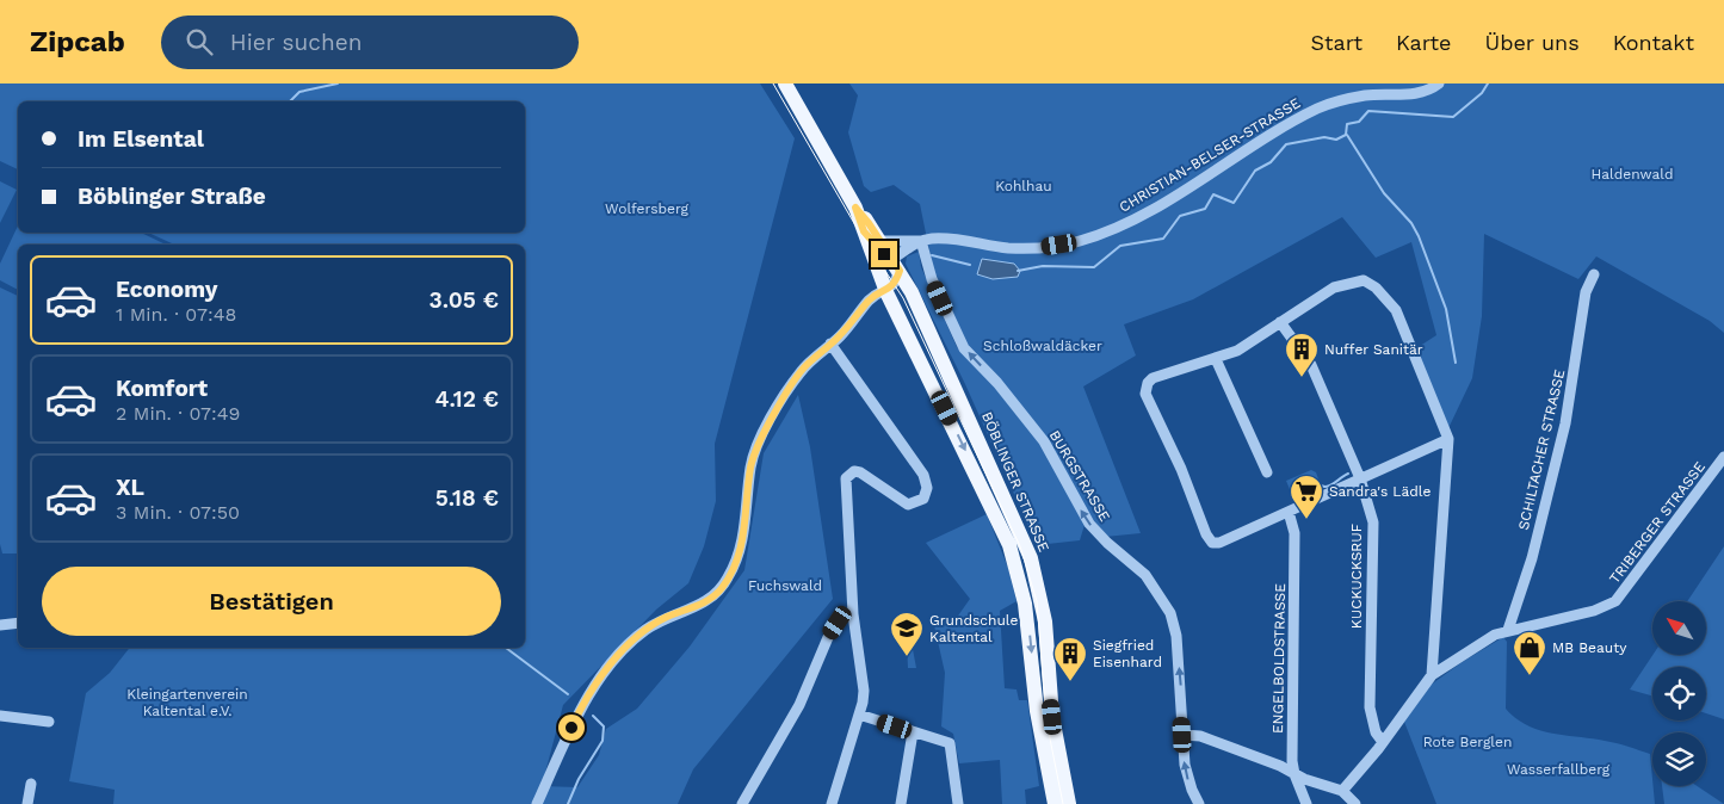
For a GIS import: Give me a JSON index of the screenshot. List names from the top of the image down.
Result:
{
  "streets": {
    "main road": ["BÖBLINGER STRASSE"],
    "street": [
      "CHRISTIAN-BELSER-STRASSE",
      "SCHILTACHER STRASSE",
      "BURGSTRASSE",
      "TRIBERGER STRASSE",
      "KUCKUCKSRUF",
      "ENGELBOLDSTRASSE"
    ]
  },
  "crossings": [
    ["CHRISTIAN-BELSER-STRASSE", "BURGSTRASSE"],
    ["CHRISTIAN-BELSER-STRASSE", "BÖBLINGER STRASSE"],
    ["SCHILTACHER STRASSE", "TRIBERGER STRASSE"]
  ],
  "one_way": ["BURGSTRASSE"],
  "parks": [
    "Haldenwald",
    "Kohlhau",
    "Wolfersberg",
    "Schloßwaldäcker",
    "Fuchswald",
    "Kleingartenverein Kaltental e.V.",
    "Rote Berglen",
    "Wasserfallberg"
  ],
  "places": {
    "building": ["Nuffer Sanitär", "Siegfried Eisenhard"],
    "supermarket": ["Sandra's Lädle"],
    "school or university": ["Grundschule Kaltental"],
    "shop": ["MB Beauty"]
  },
  "north": "top left",
  "page": {
    "header": "Zipcab",
    "search": "Hier suchen",
    "nav": [
      "Start",
      "Karte",
      "Über uns",
      "Kontakt"
    ],
    "banner": ["Im Elsental", "Böblinger Straße"],
    "list": [
      {
        "name": "Economy",
        "note": "1 Min. · 07:48",
        "value": "3.05 €"
      },
      {
        "name": "Komfort",
        "note": "2 Min. · 07:49",
        "value": "4.12 €"
      },
      {
        "name": "XL",
        "note": "3 Min. · 07:50",
        "value": "5.18 €"
      }
    ],
    "buttons": "Bestätigen"
  }
}
